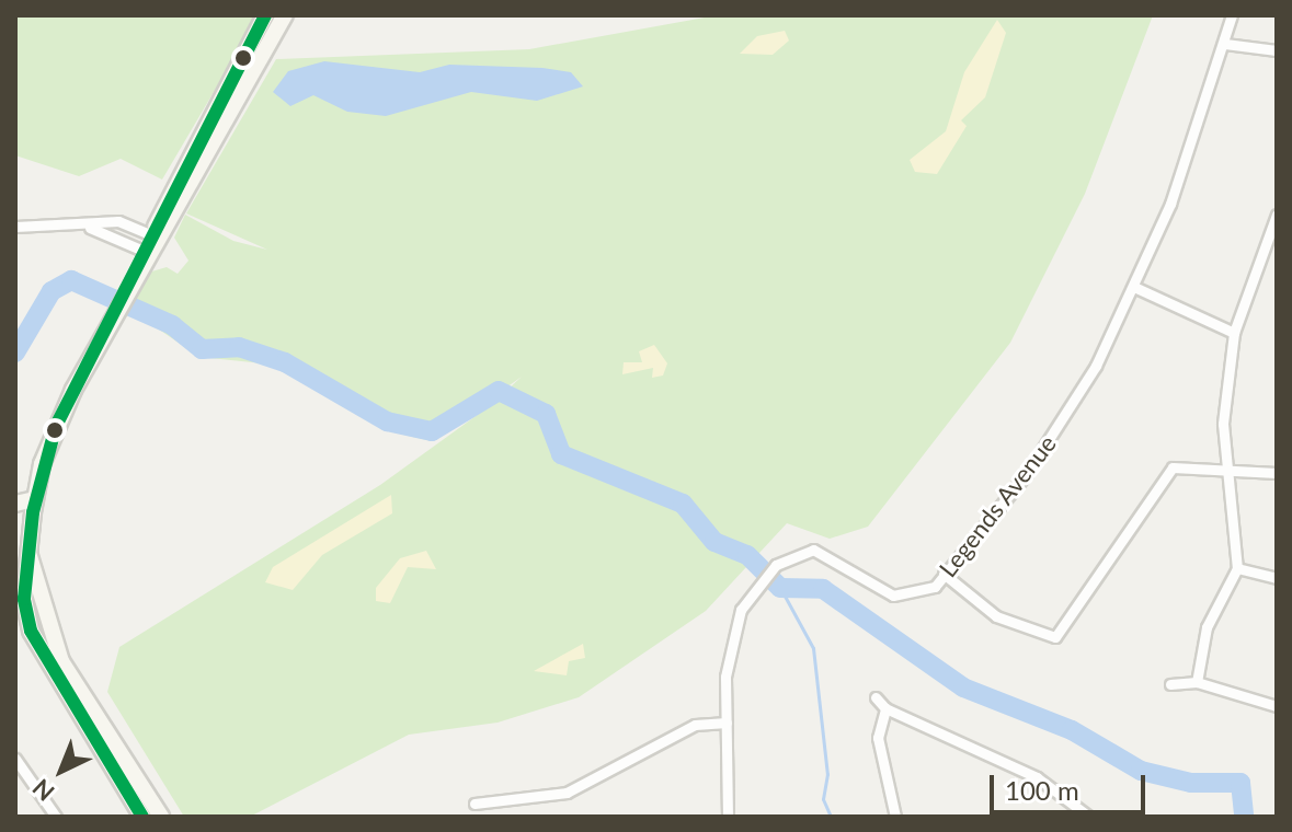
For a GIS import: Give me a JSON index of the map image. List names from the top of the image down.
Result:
{
  "streets": {
    "street": ["Legends Avenue"]
  },
  "scale_bar": "100 m",
  "north": "bottom left"
}
